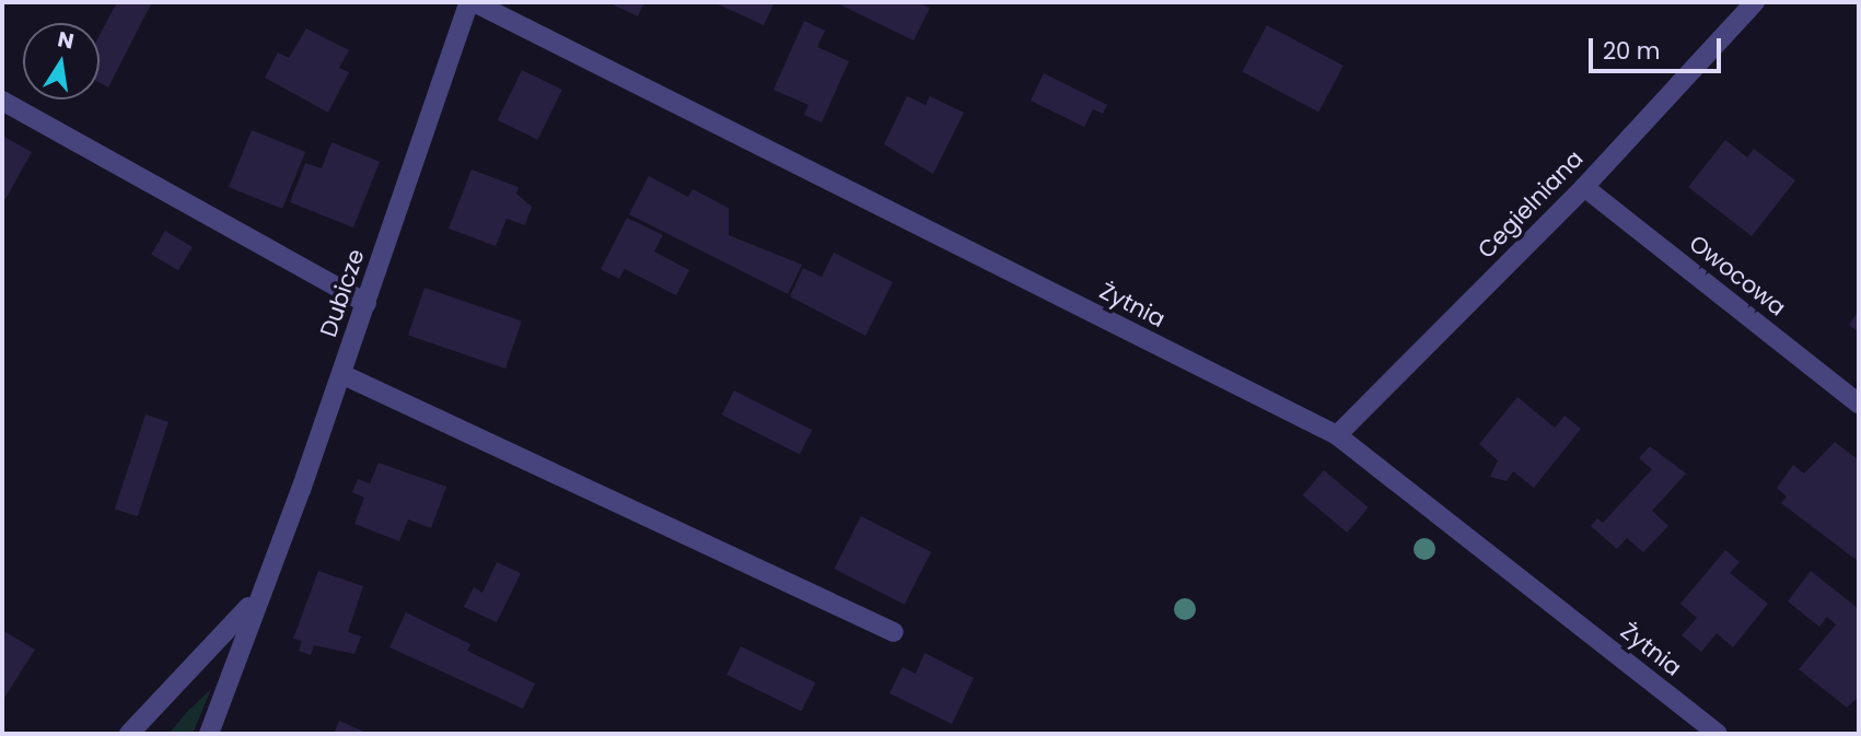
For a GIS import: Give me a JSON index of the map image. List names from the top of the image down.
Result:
{
  "streets": {
    "street": [
      "Cegielniana",
      "Owocowa",
      "Dubicze",
      "Żytnia"
    ]
  },
  "crossings": [
    ["Cegielniana", "Owocowa"],
    ["Cegielniana", "Żytnia"],
    ["Dubicze", "Żytnia"]
  ],
  "scale_bar": "20 m",
  "north": "top"
}
